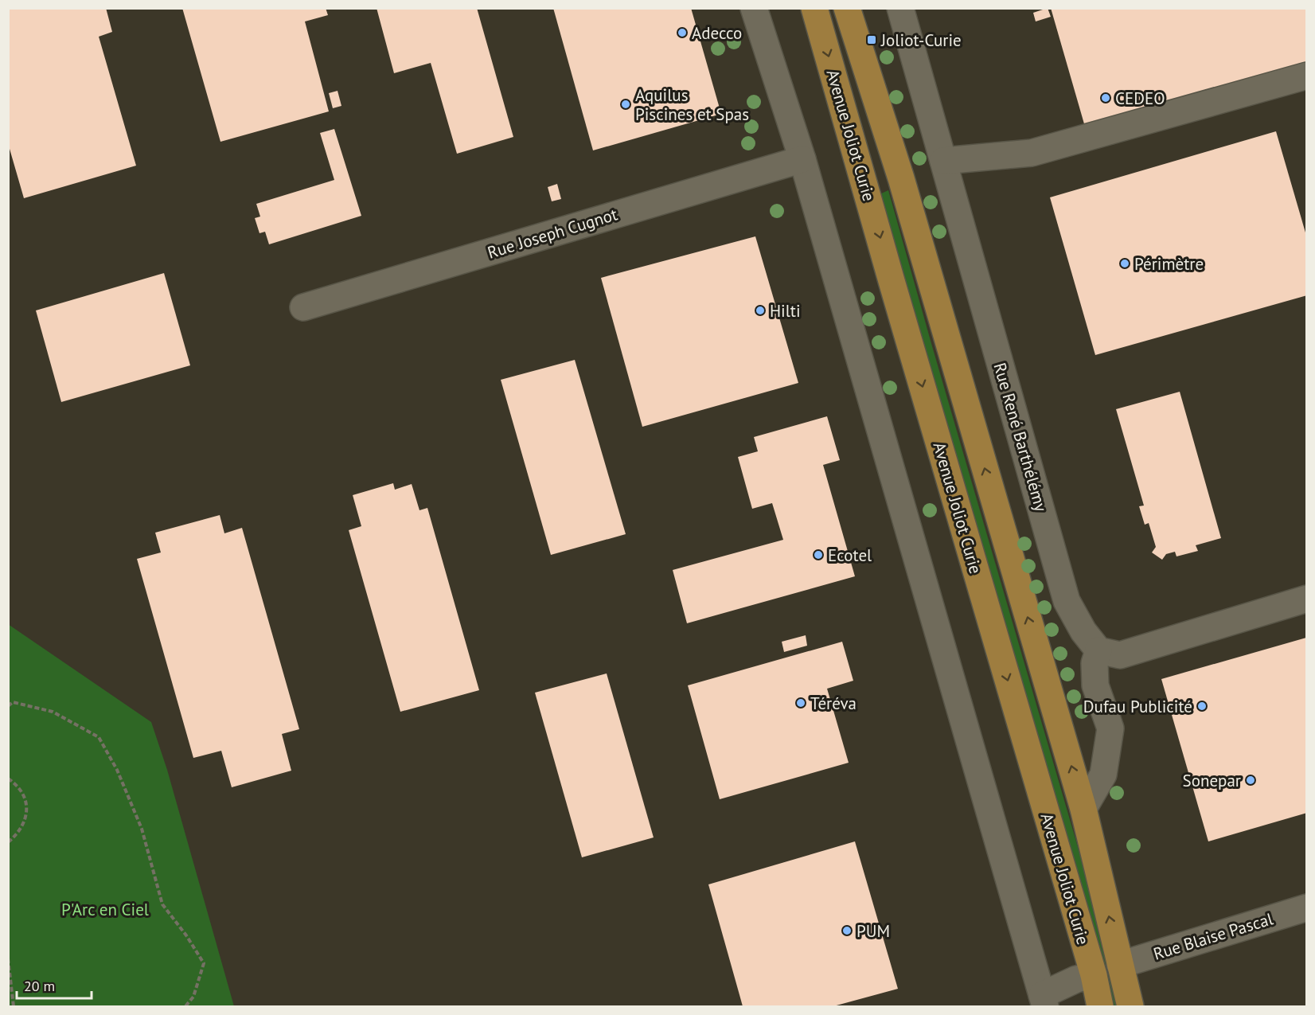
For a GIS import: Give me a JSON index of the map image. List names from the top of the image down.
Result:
{
  "streets": {
    "main road": ["Avenue Joliot Curie"],
    "street": ["Rue Joseph Cugnot", "Rue René Barthélémy", "Rue Blaise Pascal"]
  },
  "crossings": [
    ["Avenue Joliot Curie", "Rue Blaise Pascal"]
  ],
  "parks": ["P'Arc en Ciel"],
  "places": {
    "other": [
      "Adecco",
      "CEDEO",
      "Aquilus Piscines et Spas",
      "Périmètre",
      "Hilti",
      "Ecotel",
      "Téréva",
      "Dufau Publicité",
      "Sonepar",
      "PUM"
    ],
    "transit": ["Joliot-Curie"]
  },
  "scale_bar": "20 m"
}
